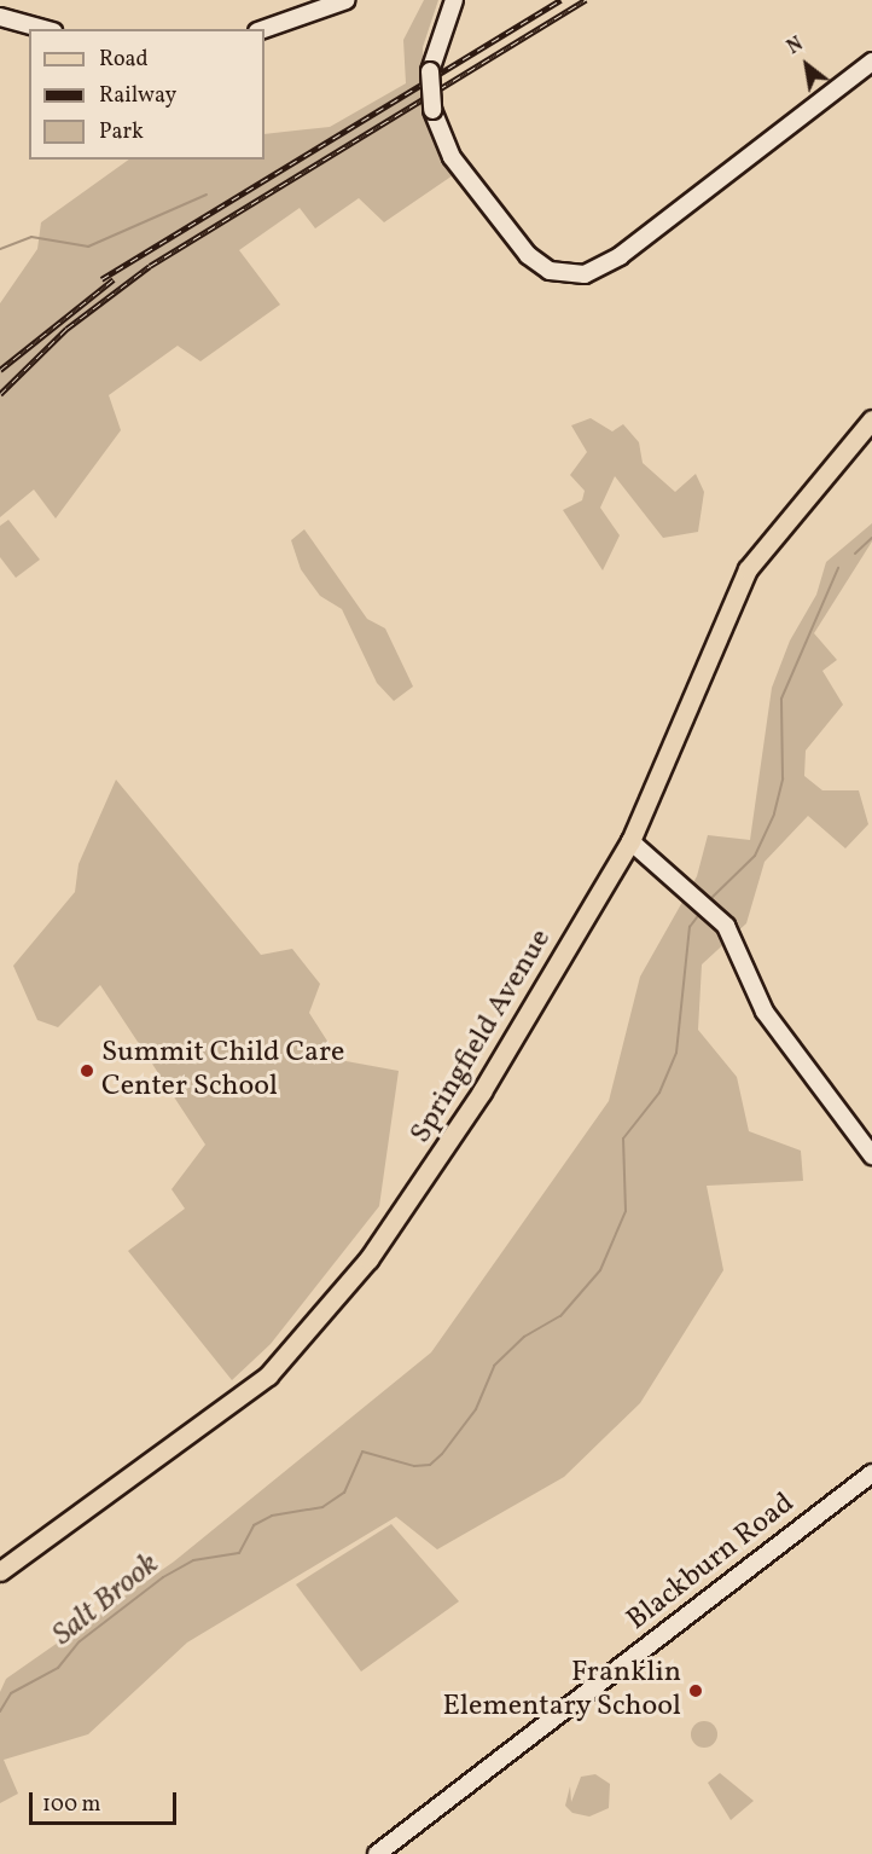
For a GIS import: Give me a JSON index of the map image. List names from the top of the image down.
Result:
{
  "streets": {
    "main road": ["Springfield Avenue"],
    "street": ["Blackburn Road"]
  },
  "water": ["Salt Brook"],
  "places": ["Summit Child Care Center School", "Franklin Elementary School"],
  "legend": ["Road", "Railway", "Park"],
  "scale_bar": "100 m",
  "north": "top left"
}
